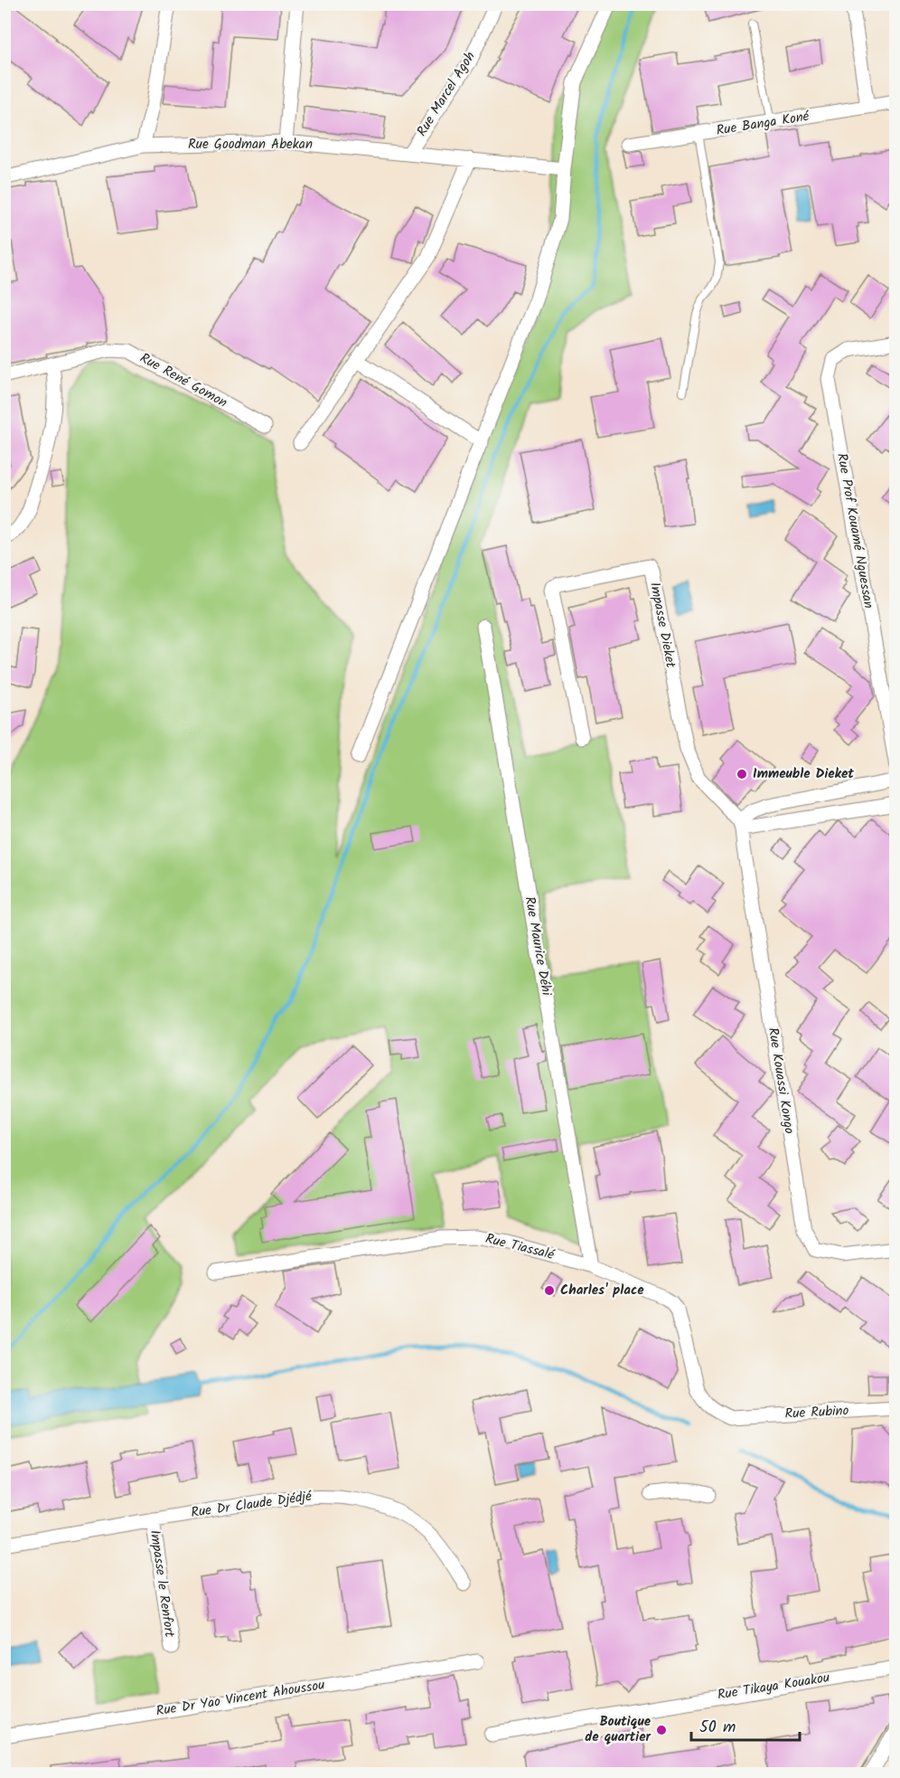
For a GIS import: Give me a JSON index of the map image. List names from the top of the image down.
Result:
{
  "streets": {
    "street": [
      "Rue Marcel Agoh",
      "Rue Banga Koné",
      "Rue Goodman Abekan",
      "Rue René Gomon",
      "Rue Prof Kouamé Nguessan",
      "Impasse Dieket",
      "Rue Maurice Déhi",
      "Rue Kouassi Kongo",
      "Rue Tiassalé",
      "Rue Rubino",
      "Rue Dr Claude Djédjé",
      "Impasse le Renfort",
      "Rue Tikaya Kouakou",
      "Rue Dr Yao Vincent Ahoussou"
    ]
  },
  "crossings": [
    ["Rue Marcel Agoh", "Rue Goodman Abekan"],
    ["Impasse Dieket", "Rue Kouassi Kongo"],
    ["Rue Maurice Déhi", "Rue Tiassalé"],
    ["Rue Tiassalé", "Rue Rubino"],
    ["Rue Dr Claude Djédjé", "Impasse le Renfort"]
  ],
  "places": ["Immeuble Dieket", "Charles' place", "Boutique de quartier"],
  "scale_bar": "50 m"
}
